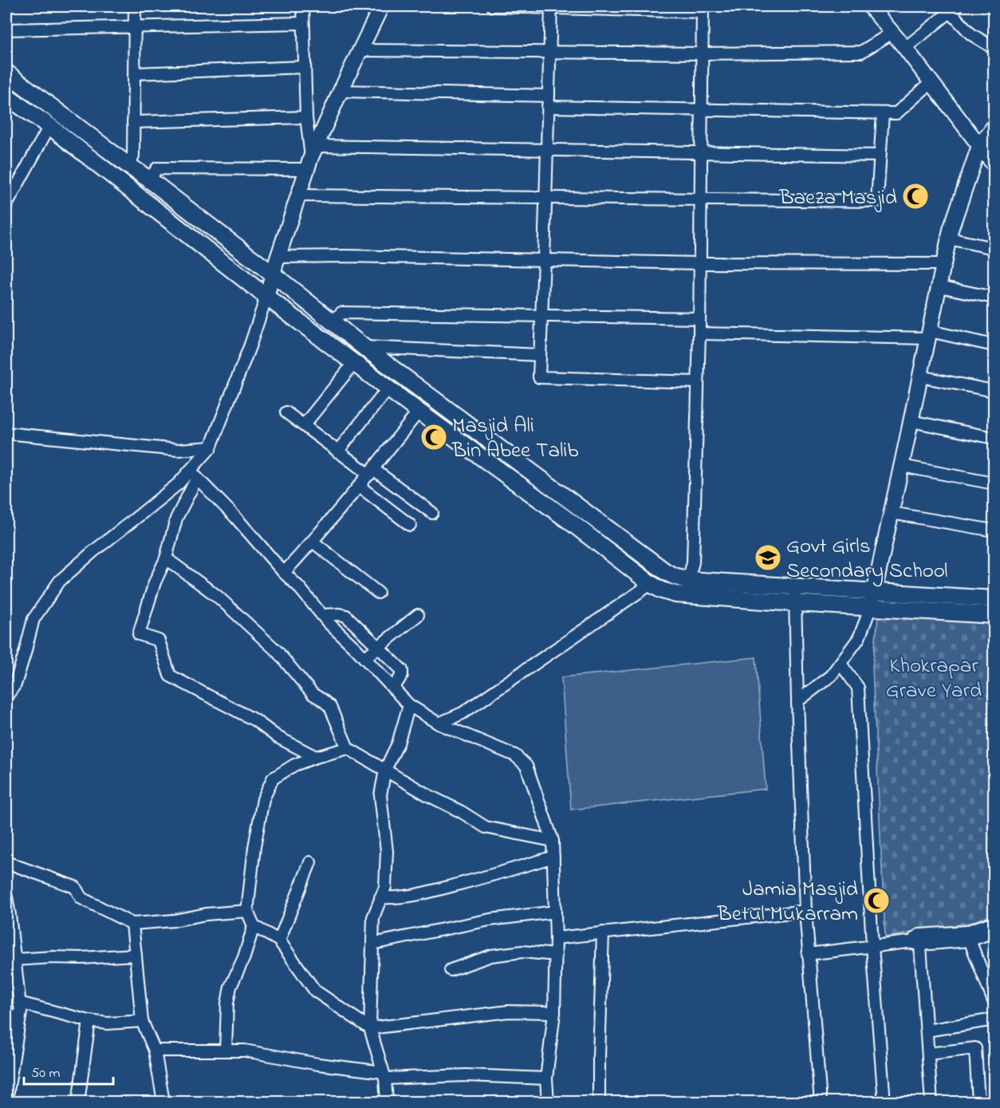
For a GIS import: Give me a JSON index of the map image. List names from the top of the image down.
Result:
{
  "parks": ["Khokrapar Grave Yard"],
  "places": {
    "mosque": ["Baeza Masjid", "Masjid Ali Bin Abee Talib", "Jamia Masjid Betul Mukarram"],
    "school or university": ["Govt Girls Secondary School"]
  },
  "scale_bar": "50 m"
}
